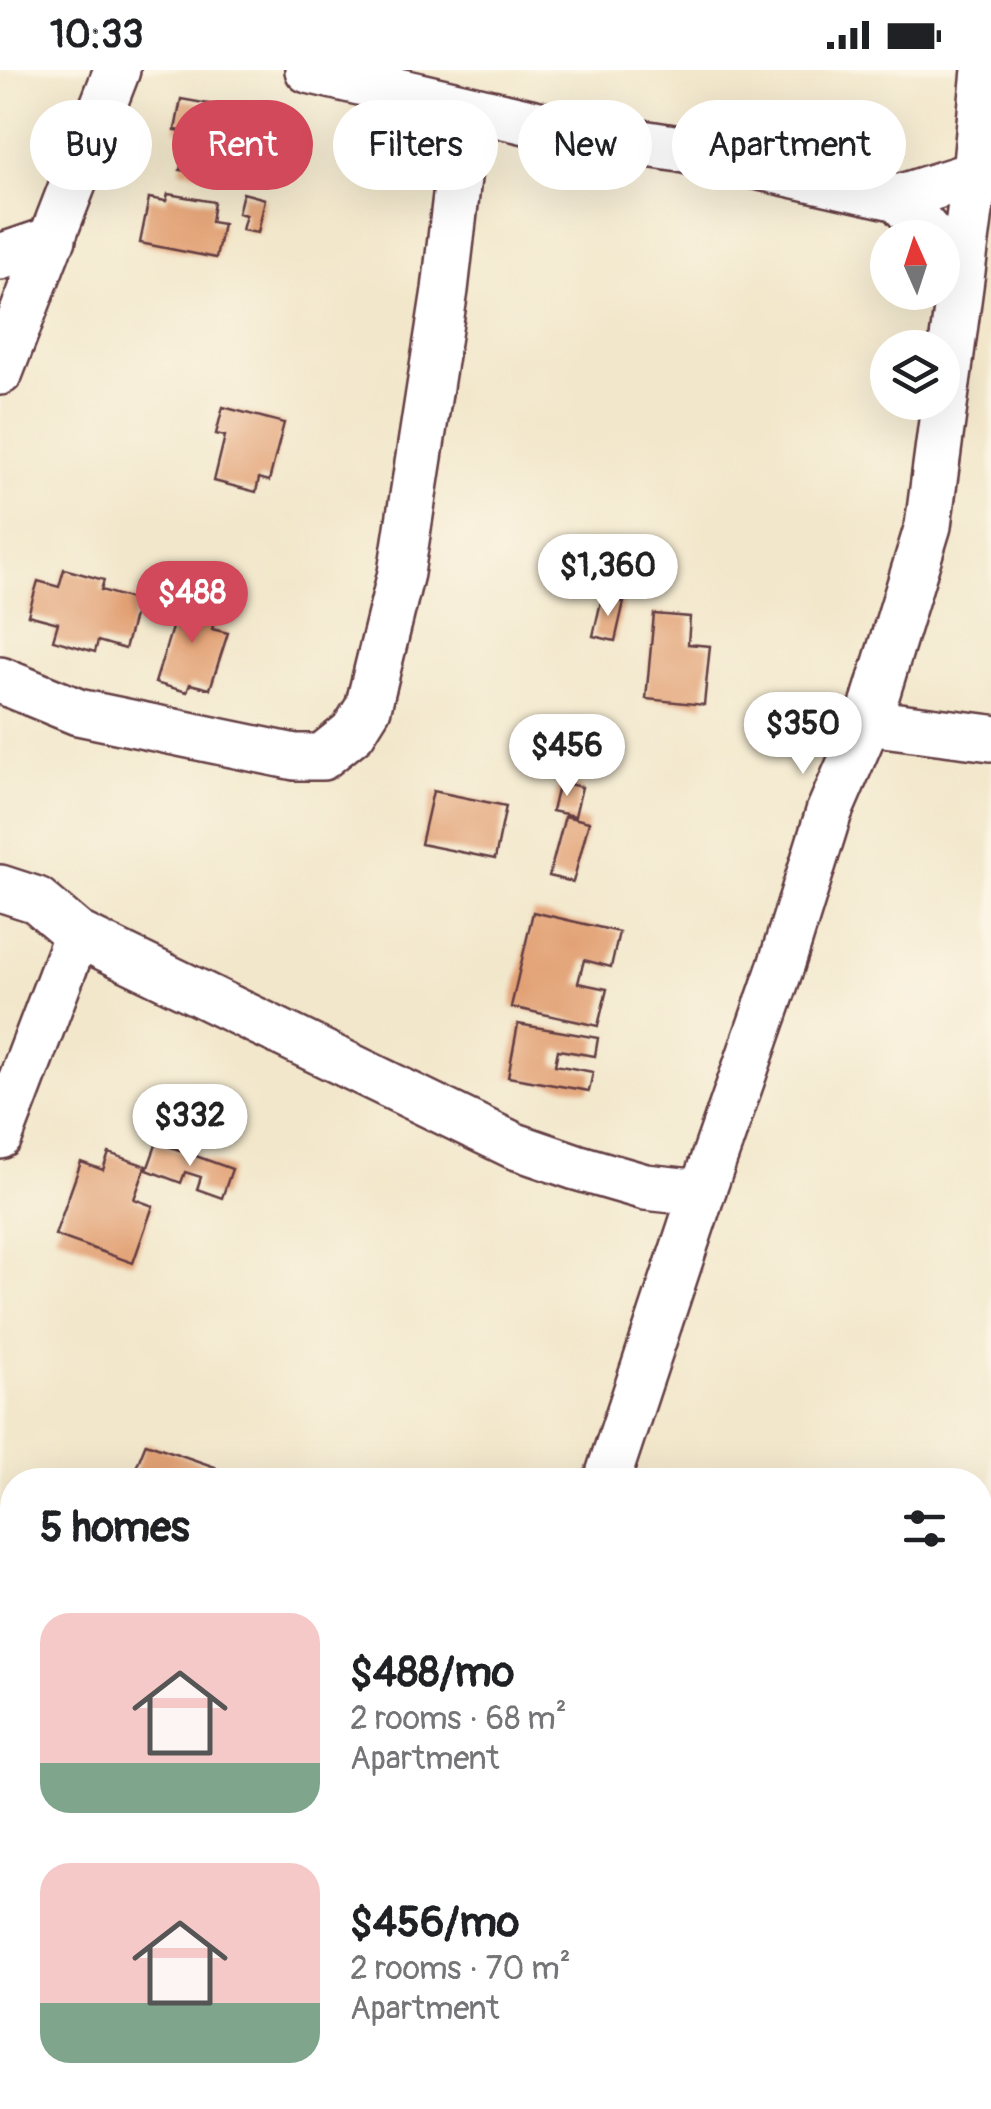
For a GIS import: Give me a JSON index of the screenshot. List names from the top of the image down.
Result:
{
  "north": "top",
  "page": {
    "status": "10:33",
    "chip": [
      "Buy",
      "Rent",
      "Filters",
      "New",
      "Apartment"
    ],
    "price": [
      "$1,360",
      "$488",
      "$350",
      "$456",
      "$332"
    ],
    "heading": "5 homes",
    "list": [
      {
        "name": "$488/mo",
        "note": "2 rooms · 68 m² · Apartment"
      },
      {
        "name": "$456/mo",
        "note": "2 rooms · 70 m² · Apartment"
      }
    ]
  }
}
